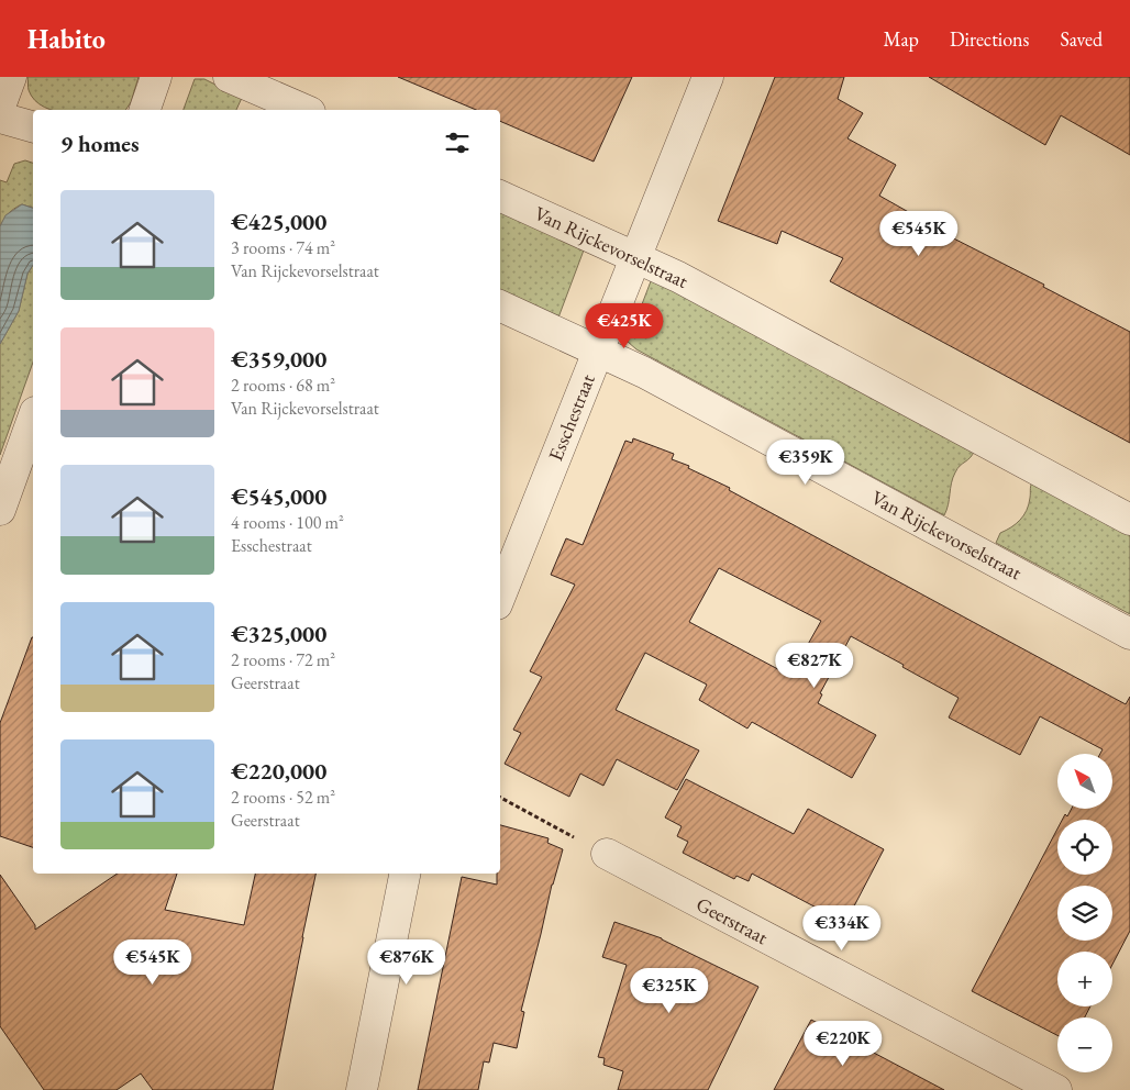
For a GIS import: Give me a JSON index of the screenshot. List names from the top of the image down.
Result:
{
  "streets": {
    "street": ["Van Rijckevorselstraat", "Esschestraat", "Geerstraat"]
  },
  "crossings": [
    ["Van Rijckevorselstraat", "Esschestraat"]
  ],
  "north": "top left",
  "page": {
    "header": "Habito",
    "nav": ["Map", "Directions", "Saved"],
    "heading": "9 homes",
    "list": [
      {
        "name": "€425,000",
        "note": "3 rooms · 74 m² · Van Rijckevorselstraat"
      },
      {
        "name": "€359,000",
        "note": "2 rooms · 68 m² · Van Rijckevorselstraat"
      },
      {
        "name": "€545,000",
        "note": "4 rooms · 100 m² · Esschestraat"
      },
      {
        "name": "€325,000",
        "note": "2 rooms · 72 m² · Geerstraat"
      },
      {
        "name": "€220,000",
        "note": "2 rooms · 52 m² · Geerstraat"
      }
    ],
    "price": [
      "€545K",
      "€425K",
      "€359K",
      "€827K",
      "€334K",
      "€545K",
      "€876K",
      "€325K",
      "€220K"
    ],
    "map_buttons": ["+", "−"]
  }
}
